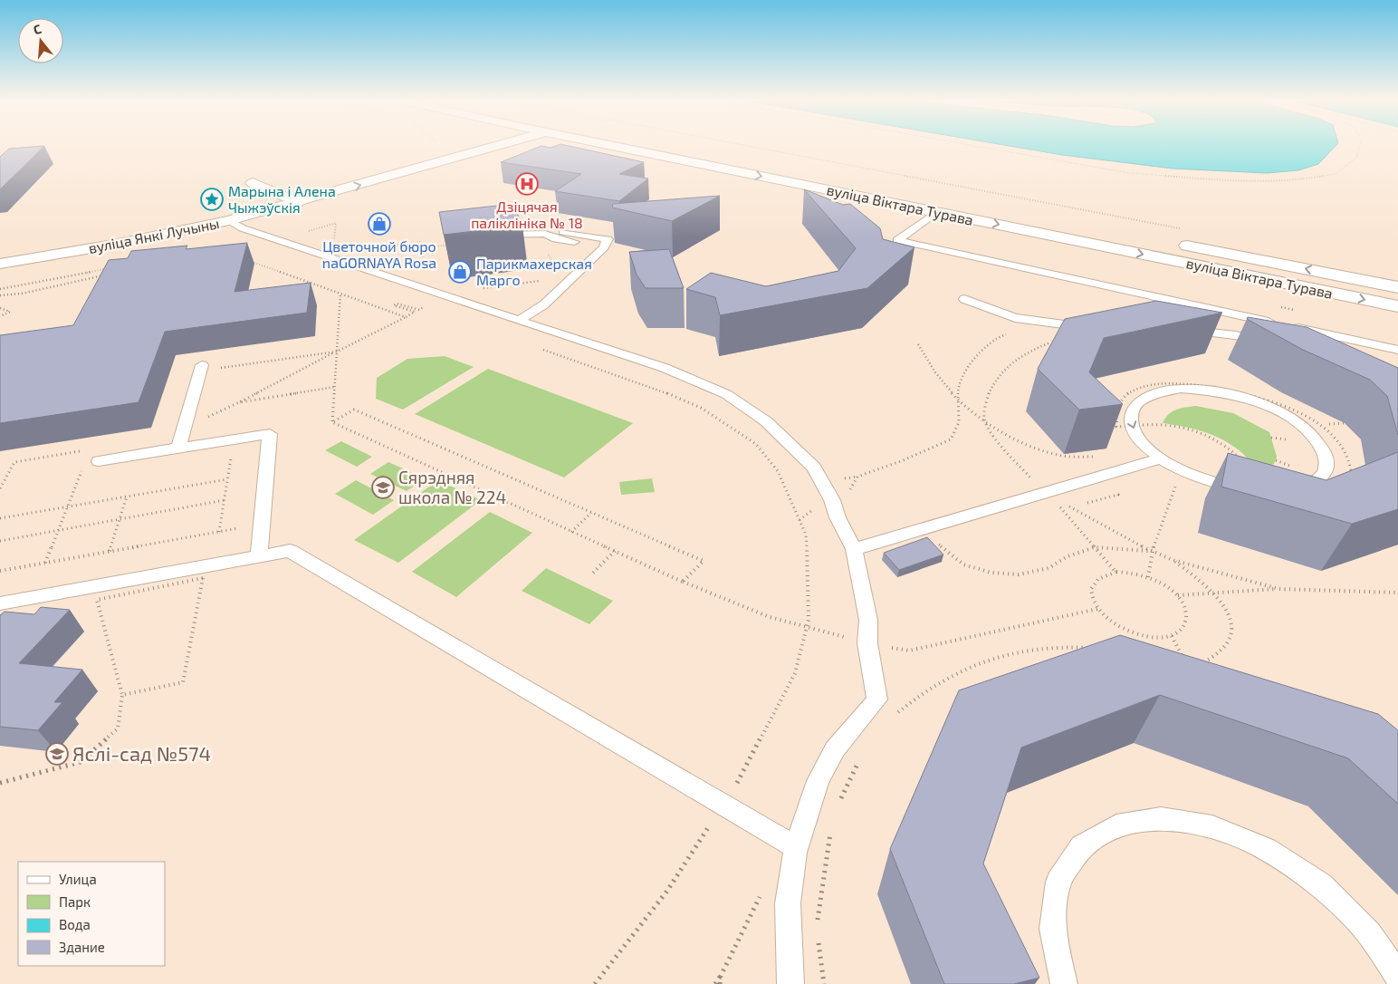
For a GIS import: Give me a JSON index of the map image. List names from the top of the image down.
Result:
{
  "streets": {
    "main road": ["вуліца Віктара Турава", "вуліца Янкі Лучыны"]
  },
  "places": {
    "hospital": ["Дзіцячая паліклініка № 18"],
    "place": ["Марына і Алена Чыжэўскія"],
    "shop": ["Цветочной бюро naGORNAYA Rosa", "Парикмахерская Марго"],
    "school or university": ["Сярэдняя школа № 224", "Яслі-сад №574"]
  },
  "legend": [
    "Улица",
    "Парк",
    "Вода",
    "Здание"
  ],
  "north": "top"
}
